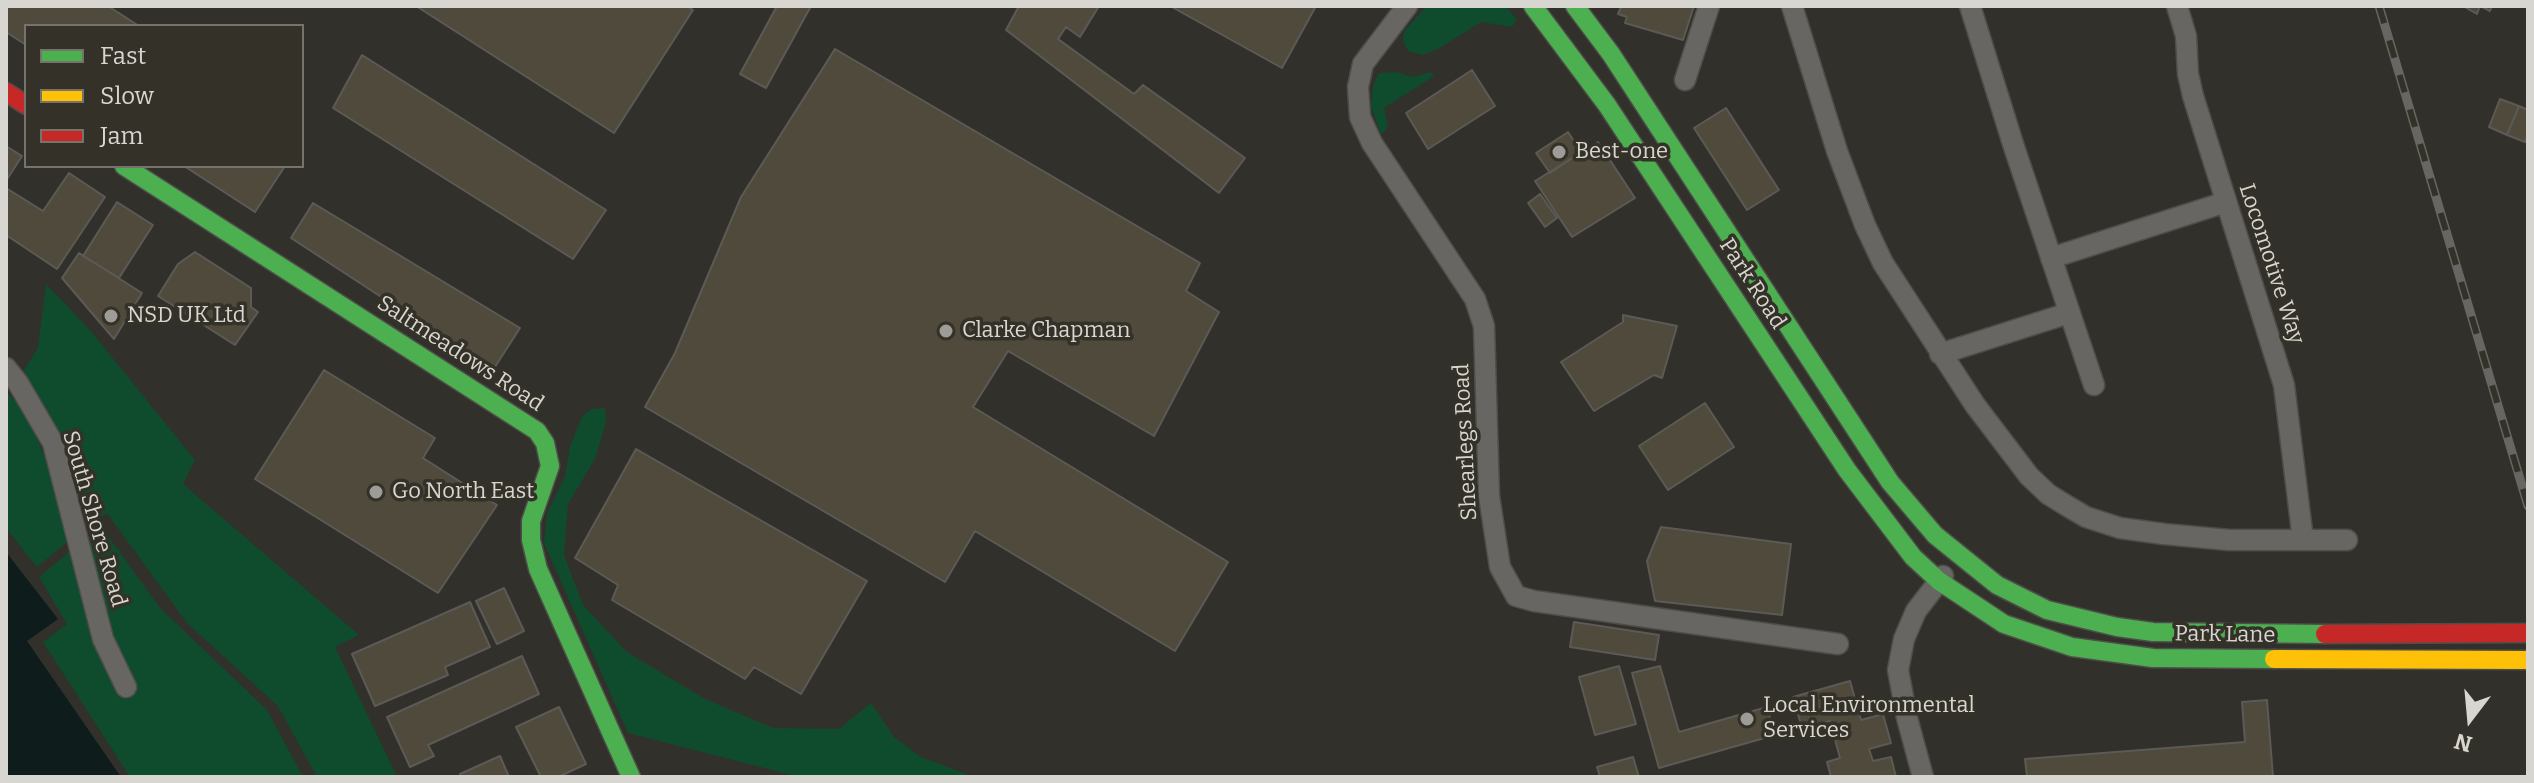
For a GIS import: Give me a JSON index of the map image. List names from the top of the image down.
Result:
{
  "streets": {
    "main road": ["Park Road", "Saltmeadows Road", "Park Lane"],
    "street": ["Locomotive Way", "Shearlegs Road", "South Shore Road"]
  },
  "crossings": [
    ["Park Road", "Park Lane"]
  ],
  "places": [
    "Best-one",
    "NSD UK Ltd",
    "Clarke Chapman",
    "Go North East",
    "Local Environmental Services"
  ],
  "legend": ["Fast", "Slow", "Jam"],
  "north": "bottom"
}
